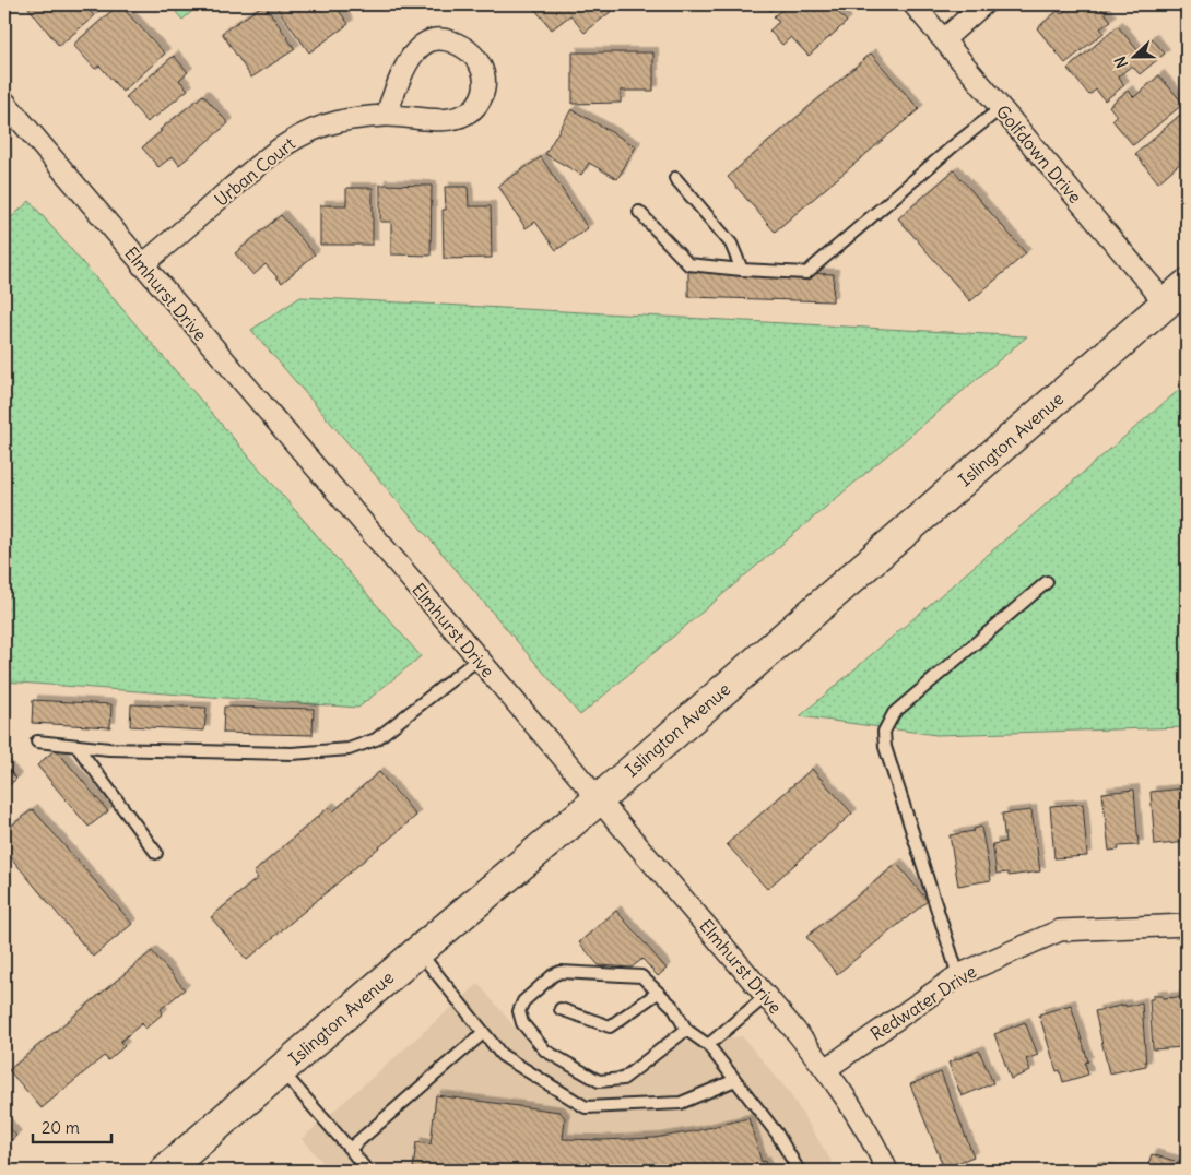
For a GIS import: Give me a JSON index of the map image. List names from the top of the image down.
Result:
{
  "streets": {
    "main road": ["Islington Avenue"],
    "street": [
      "Golfdown Drive",
      "Urban Court",
      "Elmhurst Drive",
      "Redwater Drive"
    ]
  },
  "crossings": [
    ["Golfdown Drive", "Islington Avenue"],
    ["Urban Court", "Elmhurst Drive"],
    ["Elmhurst Drive", "Islington Avenue"],
    ["Elmhurst Drive", "Redwater Drive"]
  ],
  "scale_bar": "20 m",
  "north": "left"
}
